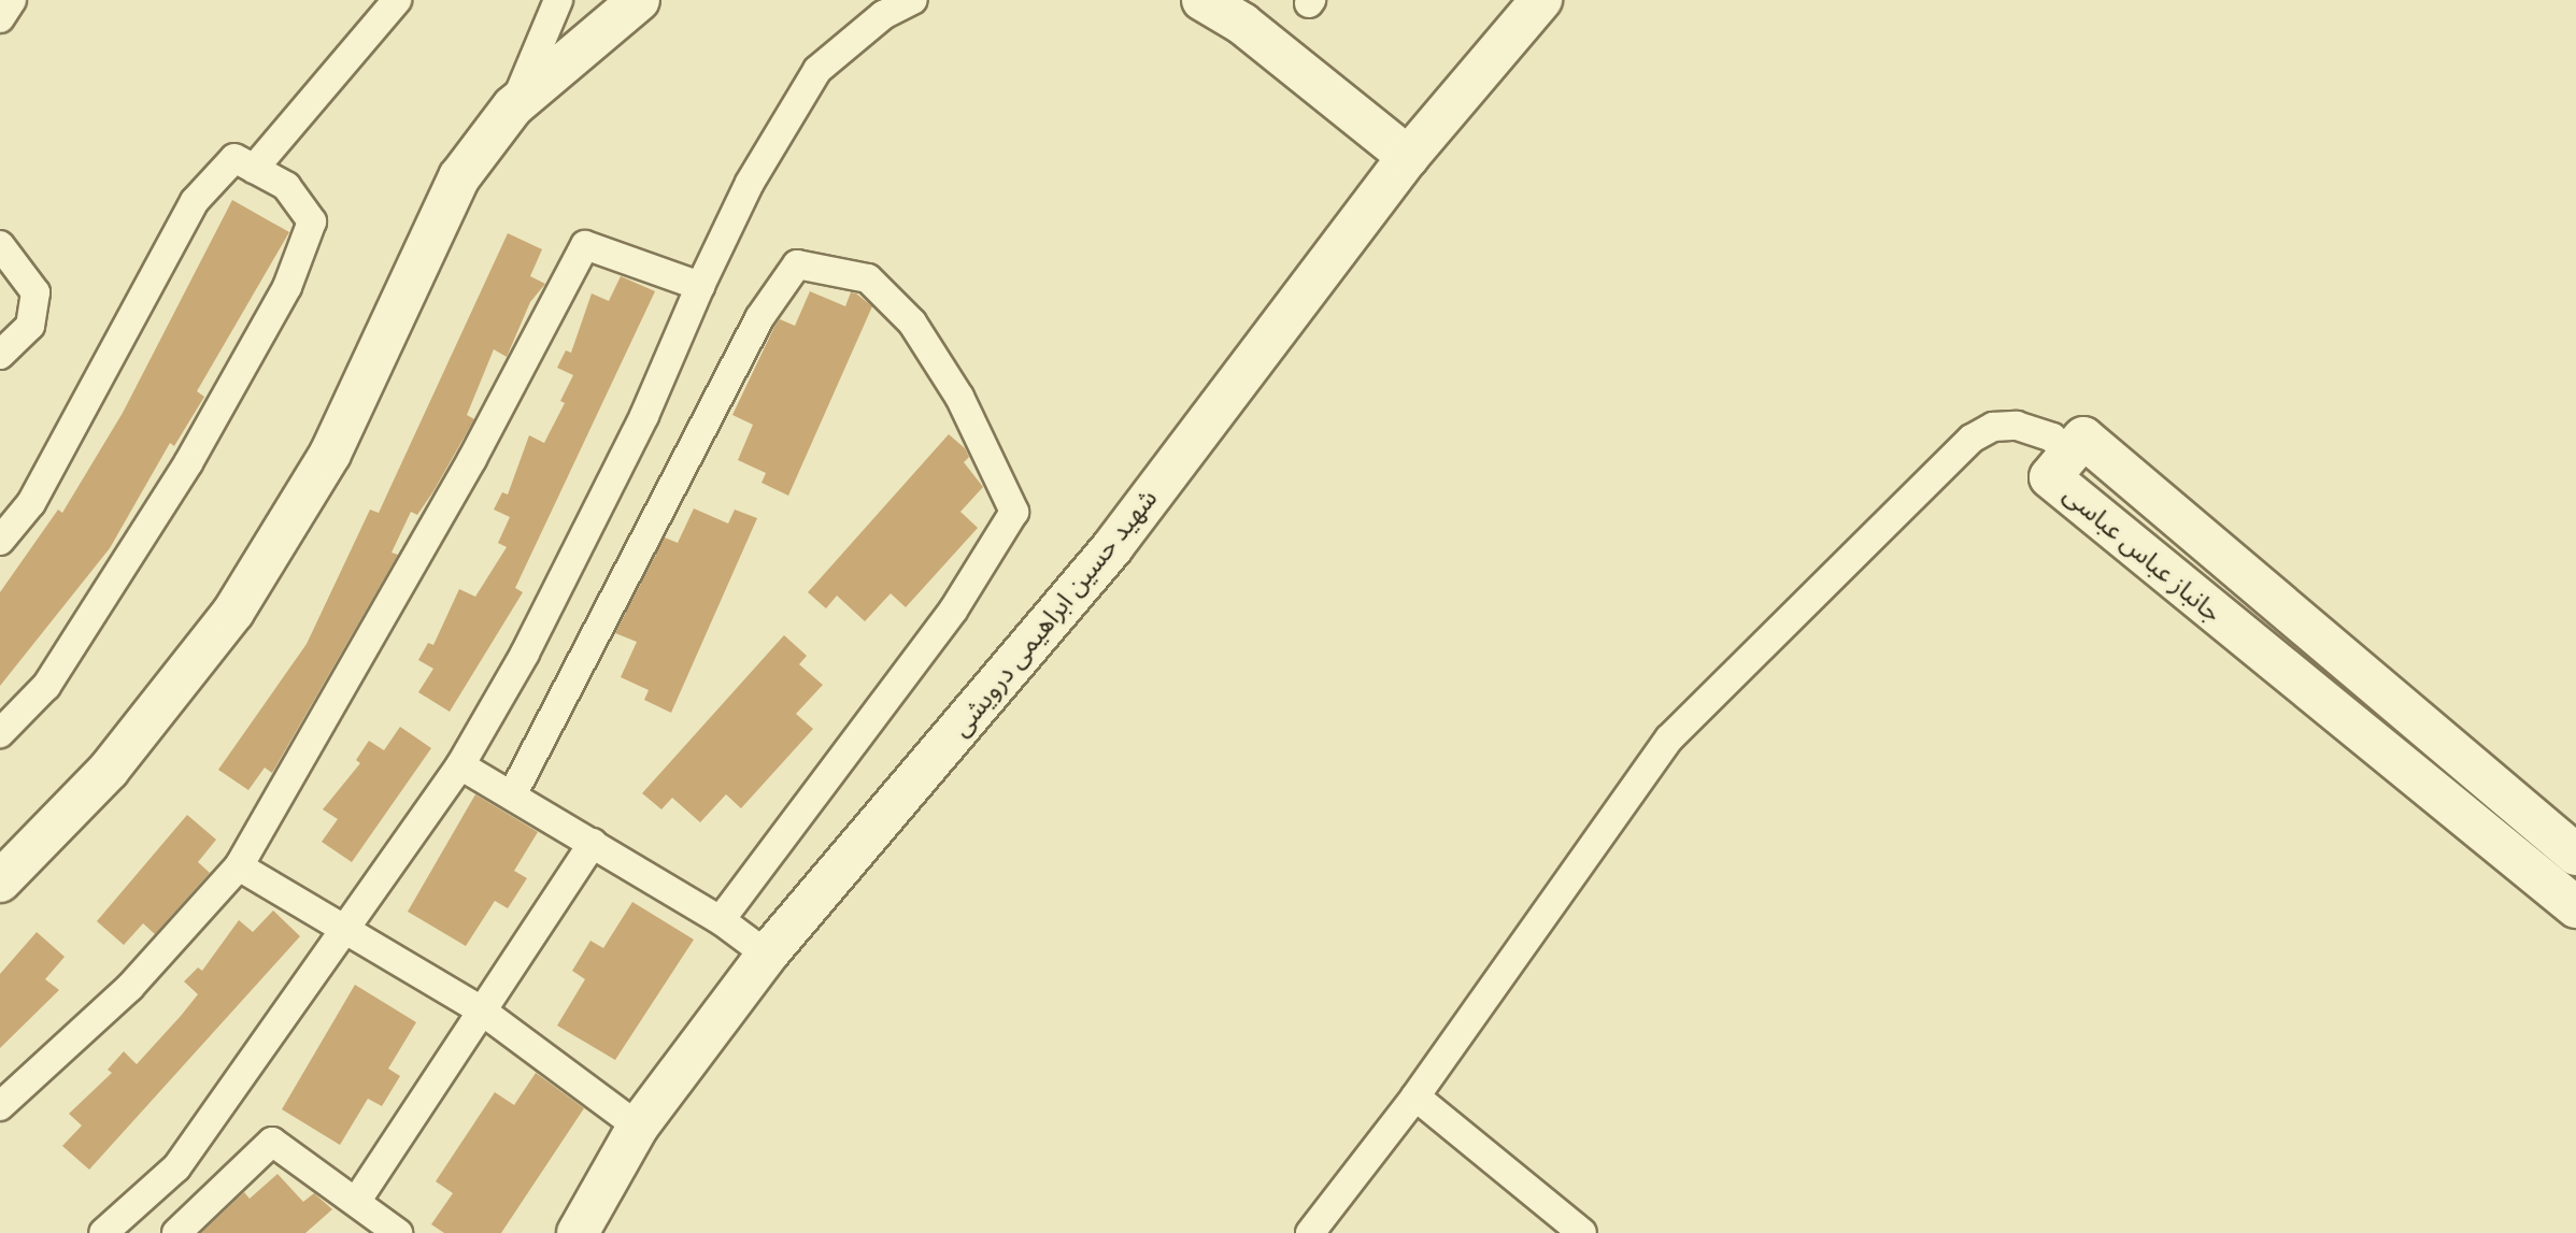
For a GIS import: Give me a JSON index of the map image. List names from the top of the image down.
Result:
{
  "streets": {
    "street": ["جانباز عباس عباسی", "شهید حسین ابراهیمی درویشی"]
  }
}
